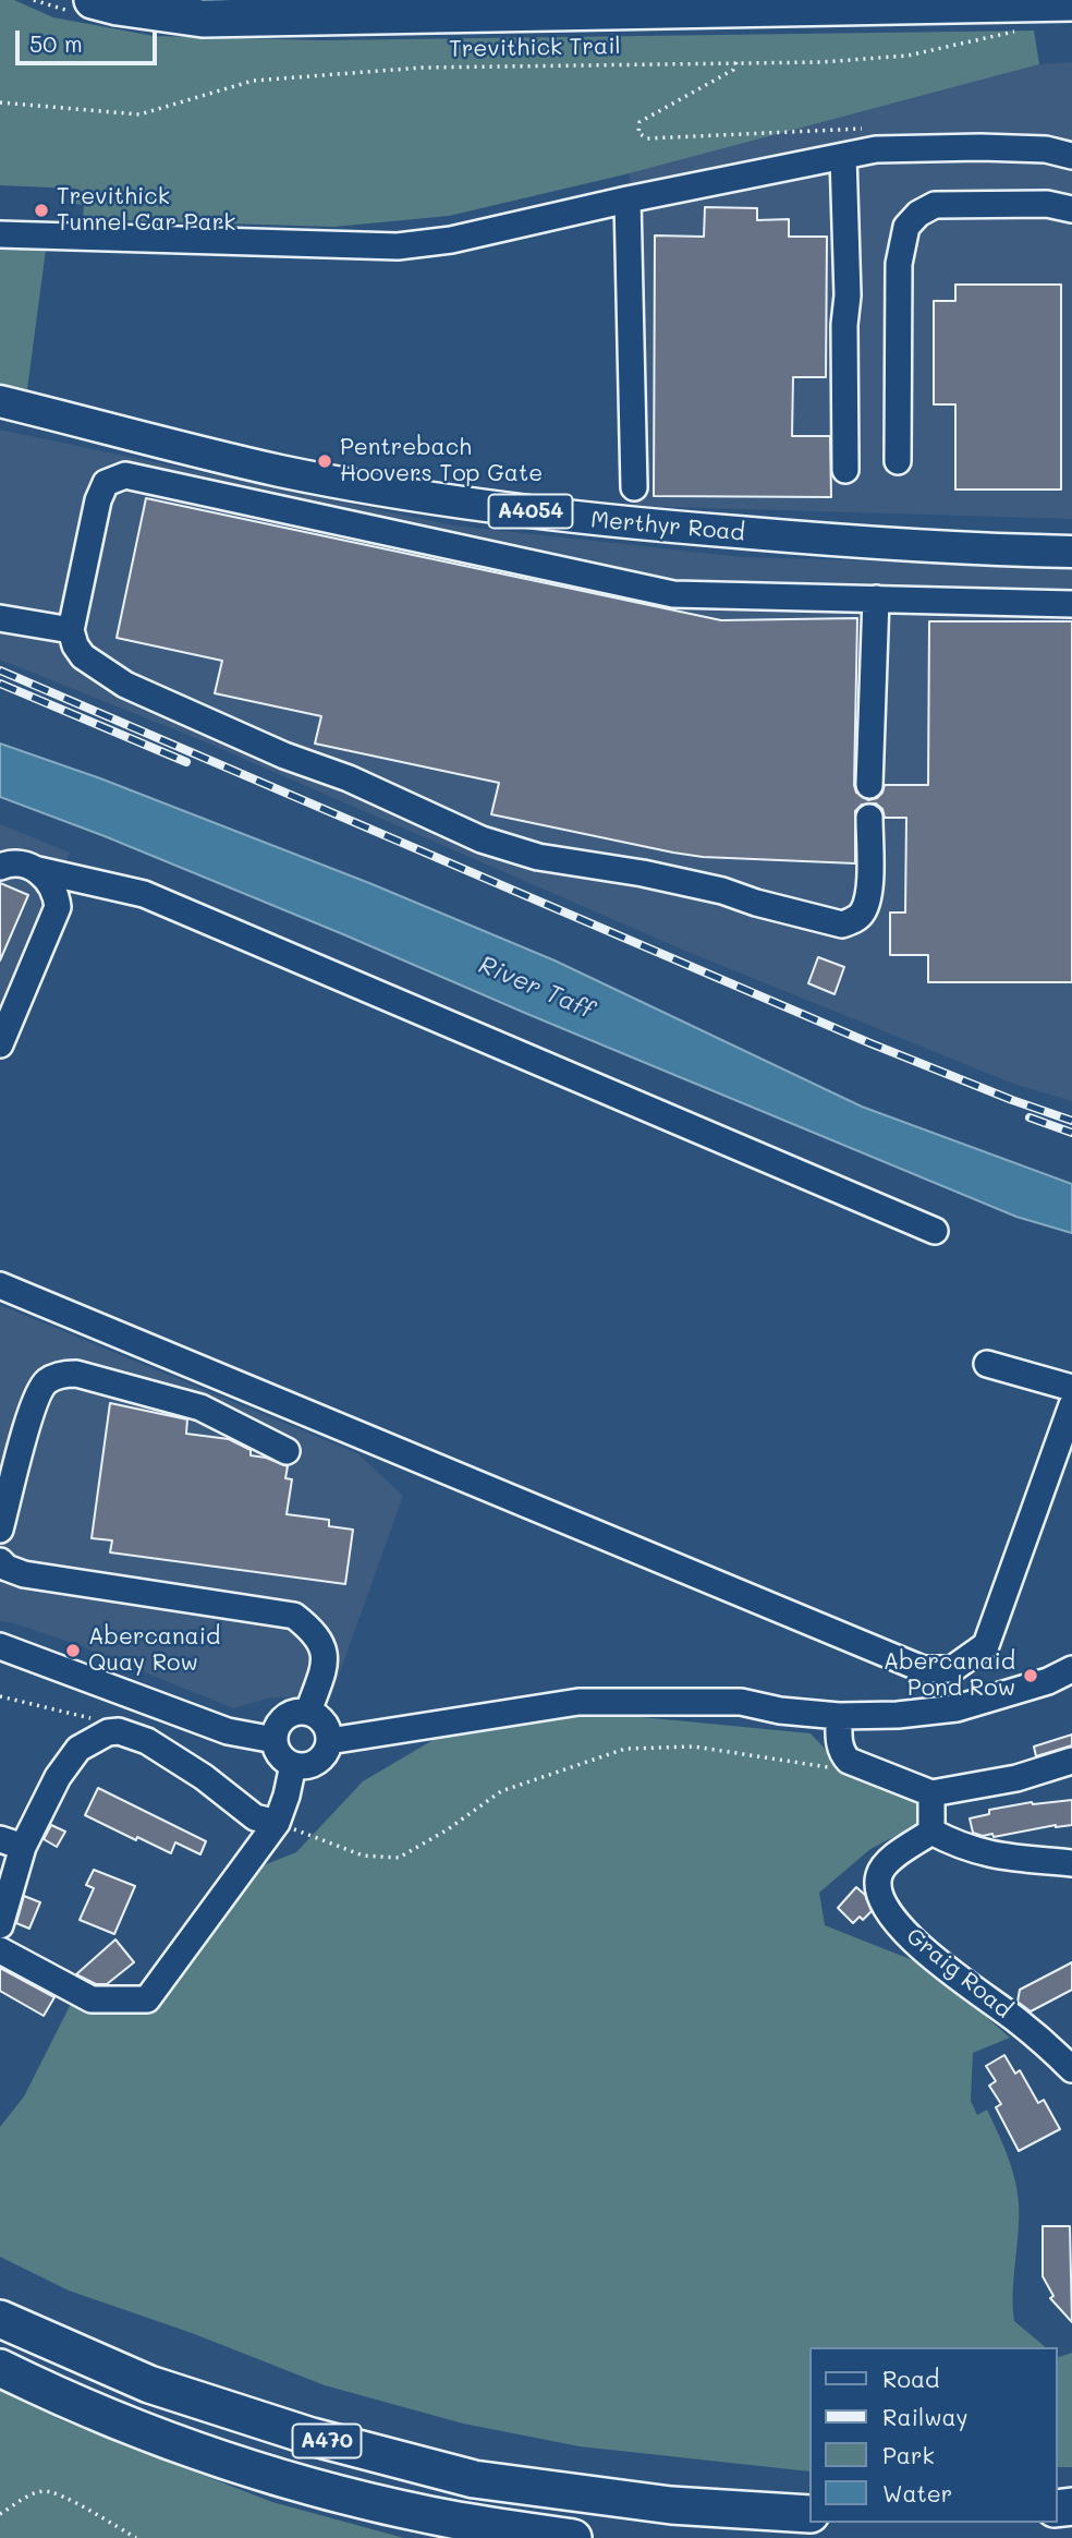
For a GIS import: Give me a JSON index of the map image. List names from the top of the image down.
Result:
{
  "streets": {
    "highway": ["A470"],
    "main road": ["A4054", "Merthyr Road"],
    "street": ["Graig Road"],
    "path": ["Trevithick Trail"]
  },
  "water": ["River Taff"],
  "places": [
    "Trevithick Tunnel Car Park",
    "Pentrebach Hoovers Top Gate",
    "Abercanaid Quay Row",
    "Abercanaid Pond Row"
  ],
  "legend": [
    "Road",
    "Railway",
    "Park",
    "Water"
  ],
  "scale_bar": "50 m"
}
